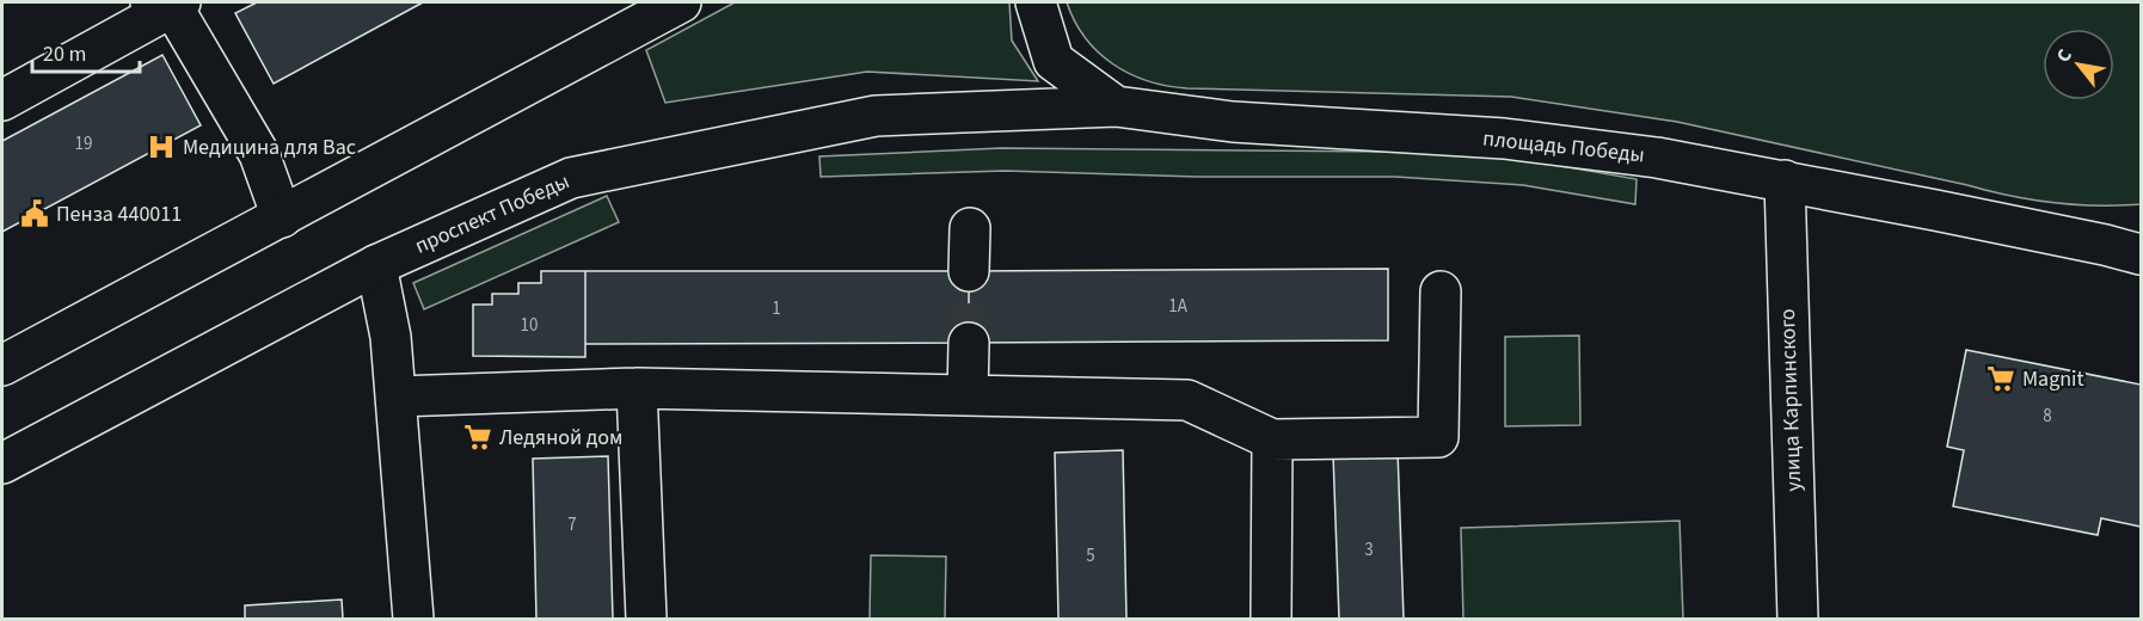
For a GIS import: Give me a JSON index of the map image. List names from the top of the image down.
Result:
{
  "streets": {
    "main road": ["площадь Победы", "проспект Победы", "улица Карпинского"]
  },
  "crossings": [
    ["площадь Победы", "проспект Победы"],
    ["площадь Победы", "улица Карпинского"]
  ],
  "places": {
    "hospital": ["Медицина для Вас"],
    "public building": ["Пенза 440011"],
    "supermarket": ["Magnit", "Ледяной дом"]
  },
  "house_numbers": [
    "19",
    "1А",
    "1",
    "10",
    "8",
    "7",
    "3",
    "5"
  ],
  "scale_bar": "20 m",
  "north": "top left"
}
